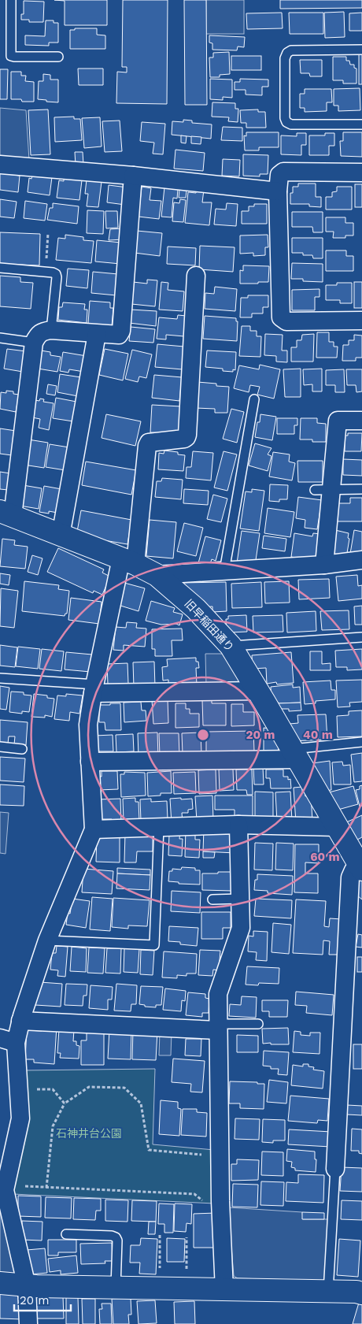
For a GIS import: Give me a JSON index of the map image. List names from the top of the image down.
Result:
{
  "streets": {
    "main road": ["旧早稲田通り"]
  },
  "parks": ["石神井台公園"],
  "scale_bar": "20 m",
  "rings": ["20 m", "40 m", "60 m"]
}
